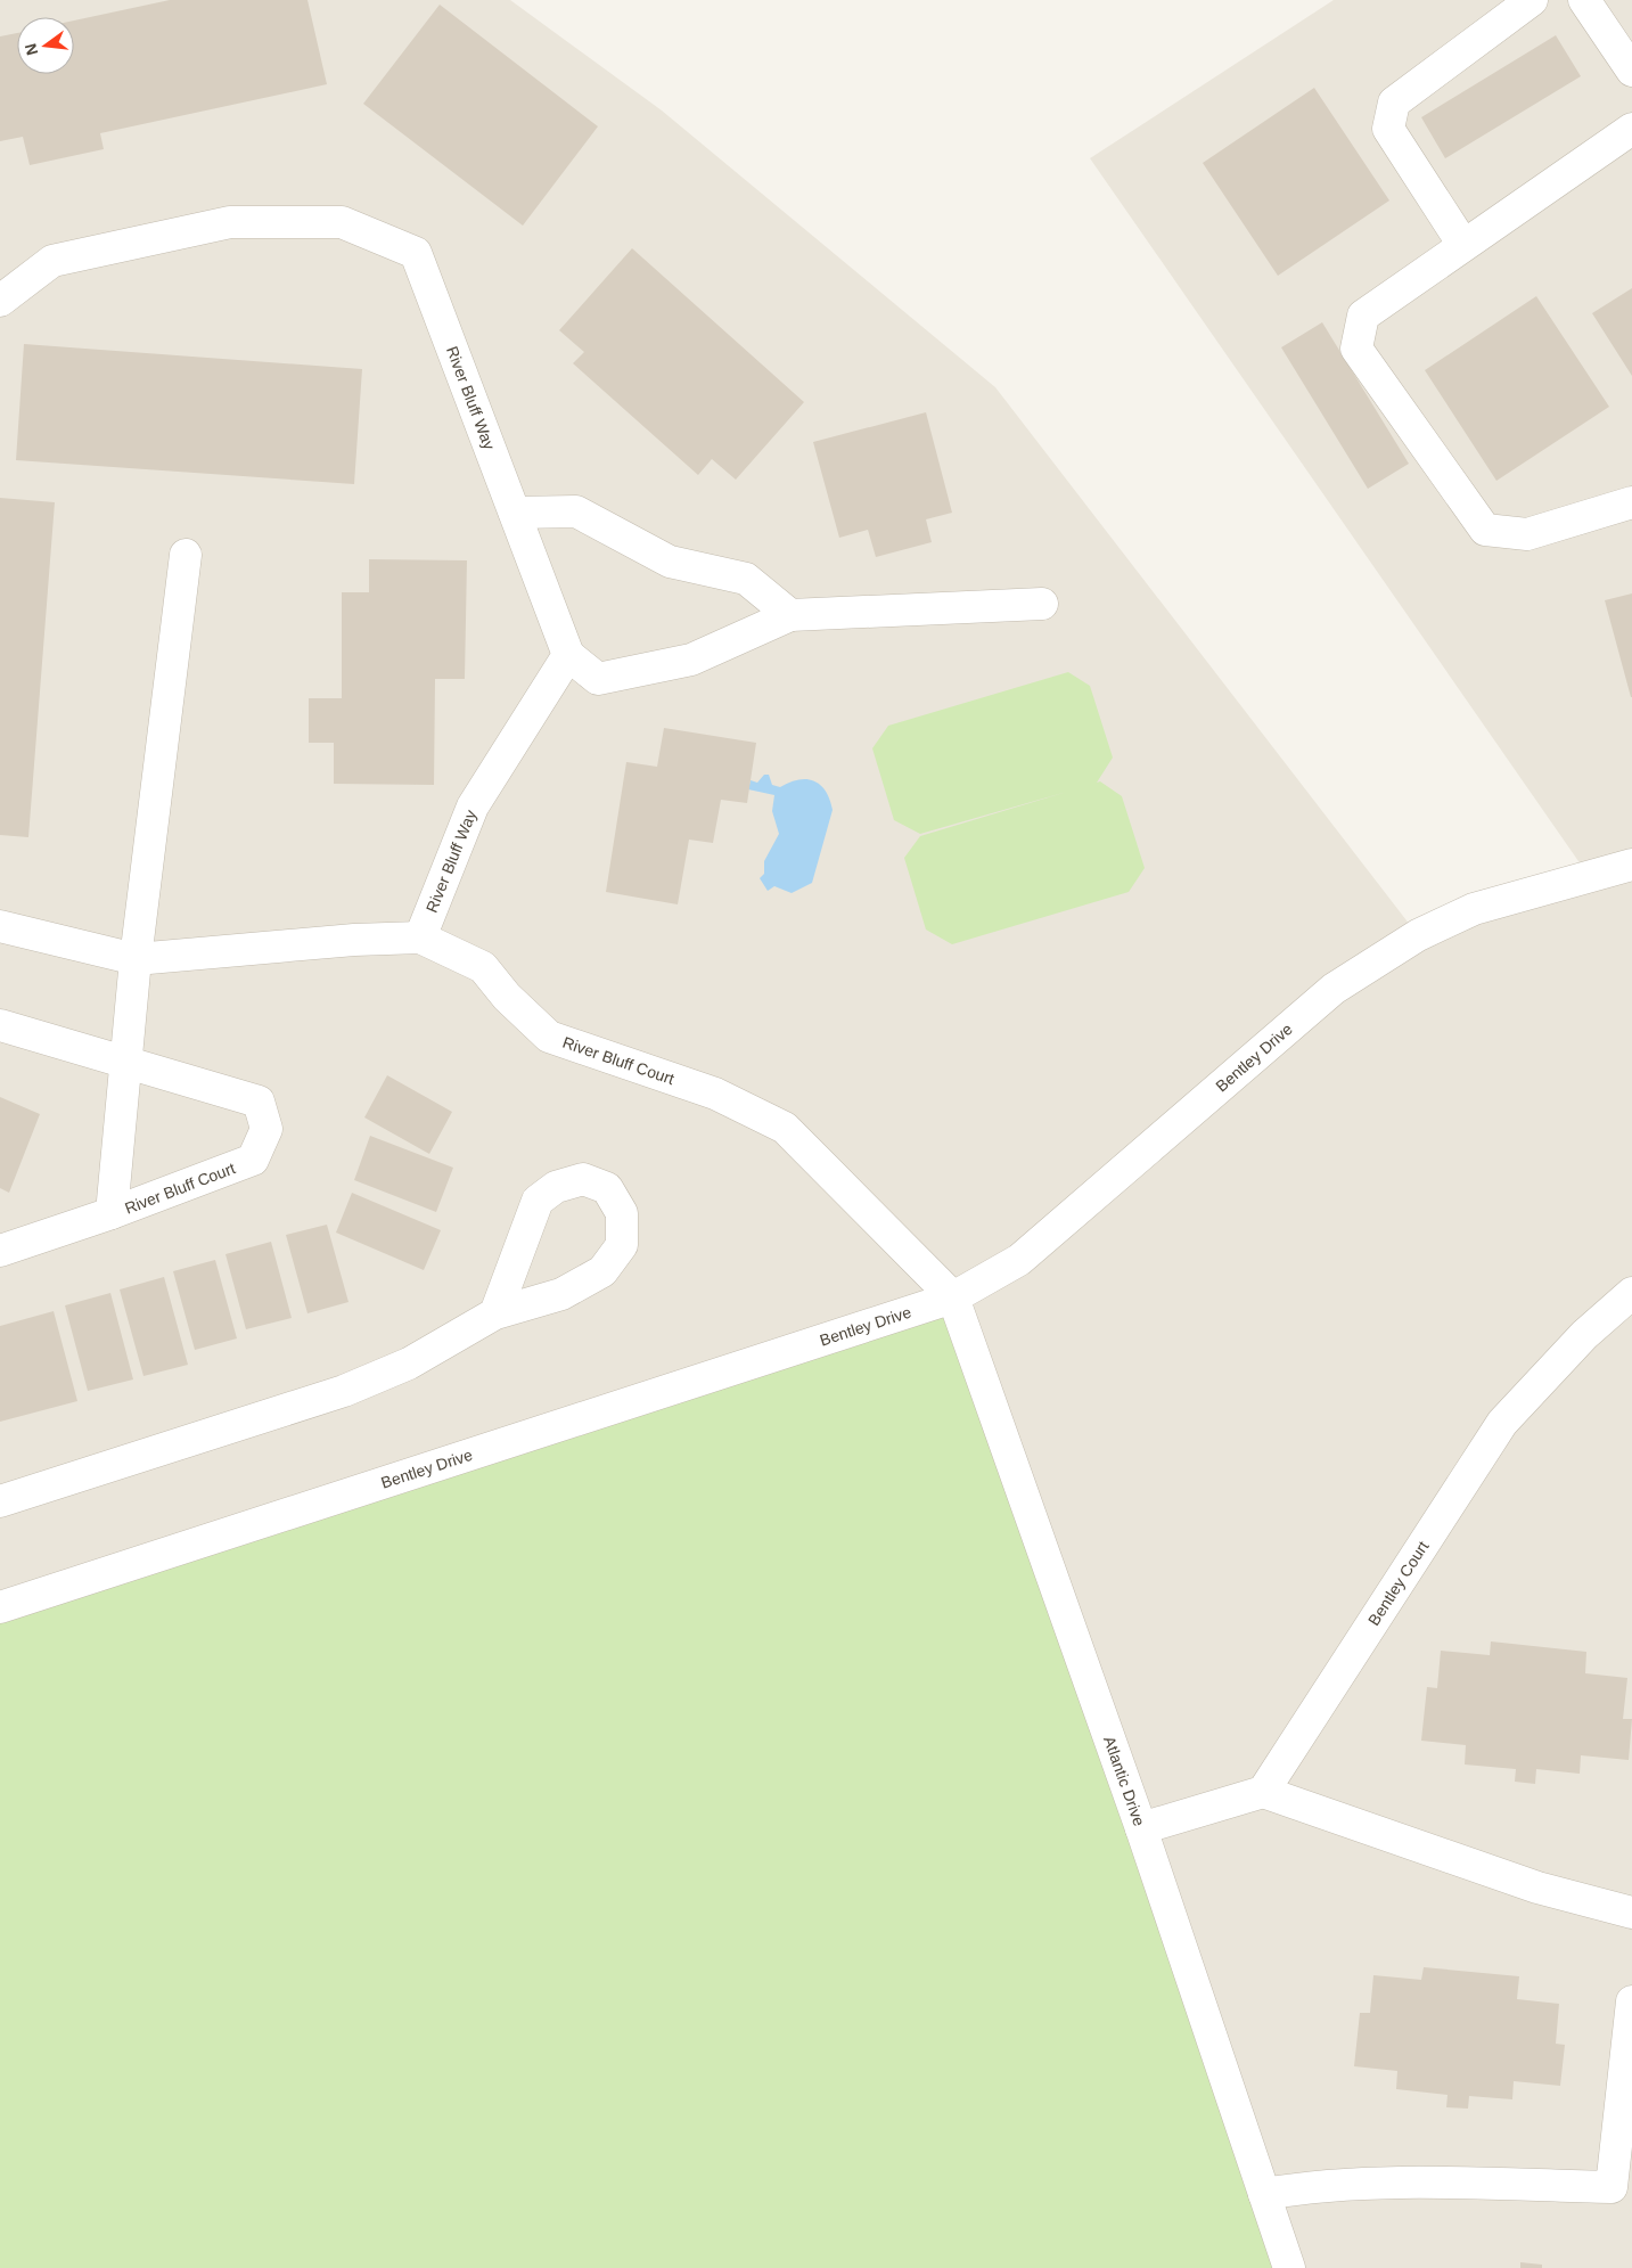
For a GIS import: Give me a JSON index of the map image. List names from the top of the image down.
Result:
{
  "streets": {
    "street": [
      "River Bluff Way",
      "Bentley Drive",
      "River Bluff Court",
      "Bentley Court",
      "Atlantic Drive"
    ]
  },
  "crossings": [
    ["River Bluff Way", "River Bluff Court"],
    ["Bentley Drive", "River Bluff Court"],
    ["Bentley Drive", "Atlantic Drive"],
    ["River Bluff Court", "Atlantic Drive"]
  ],
  "north": "left"
}
